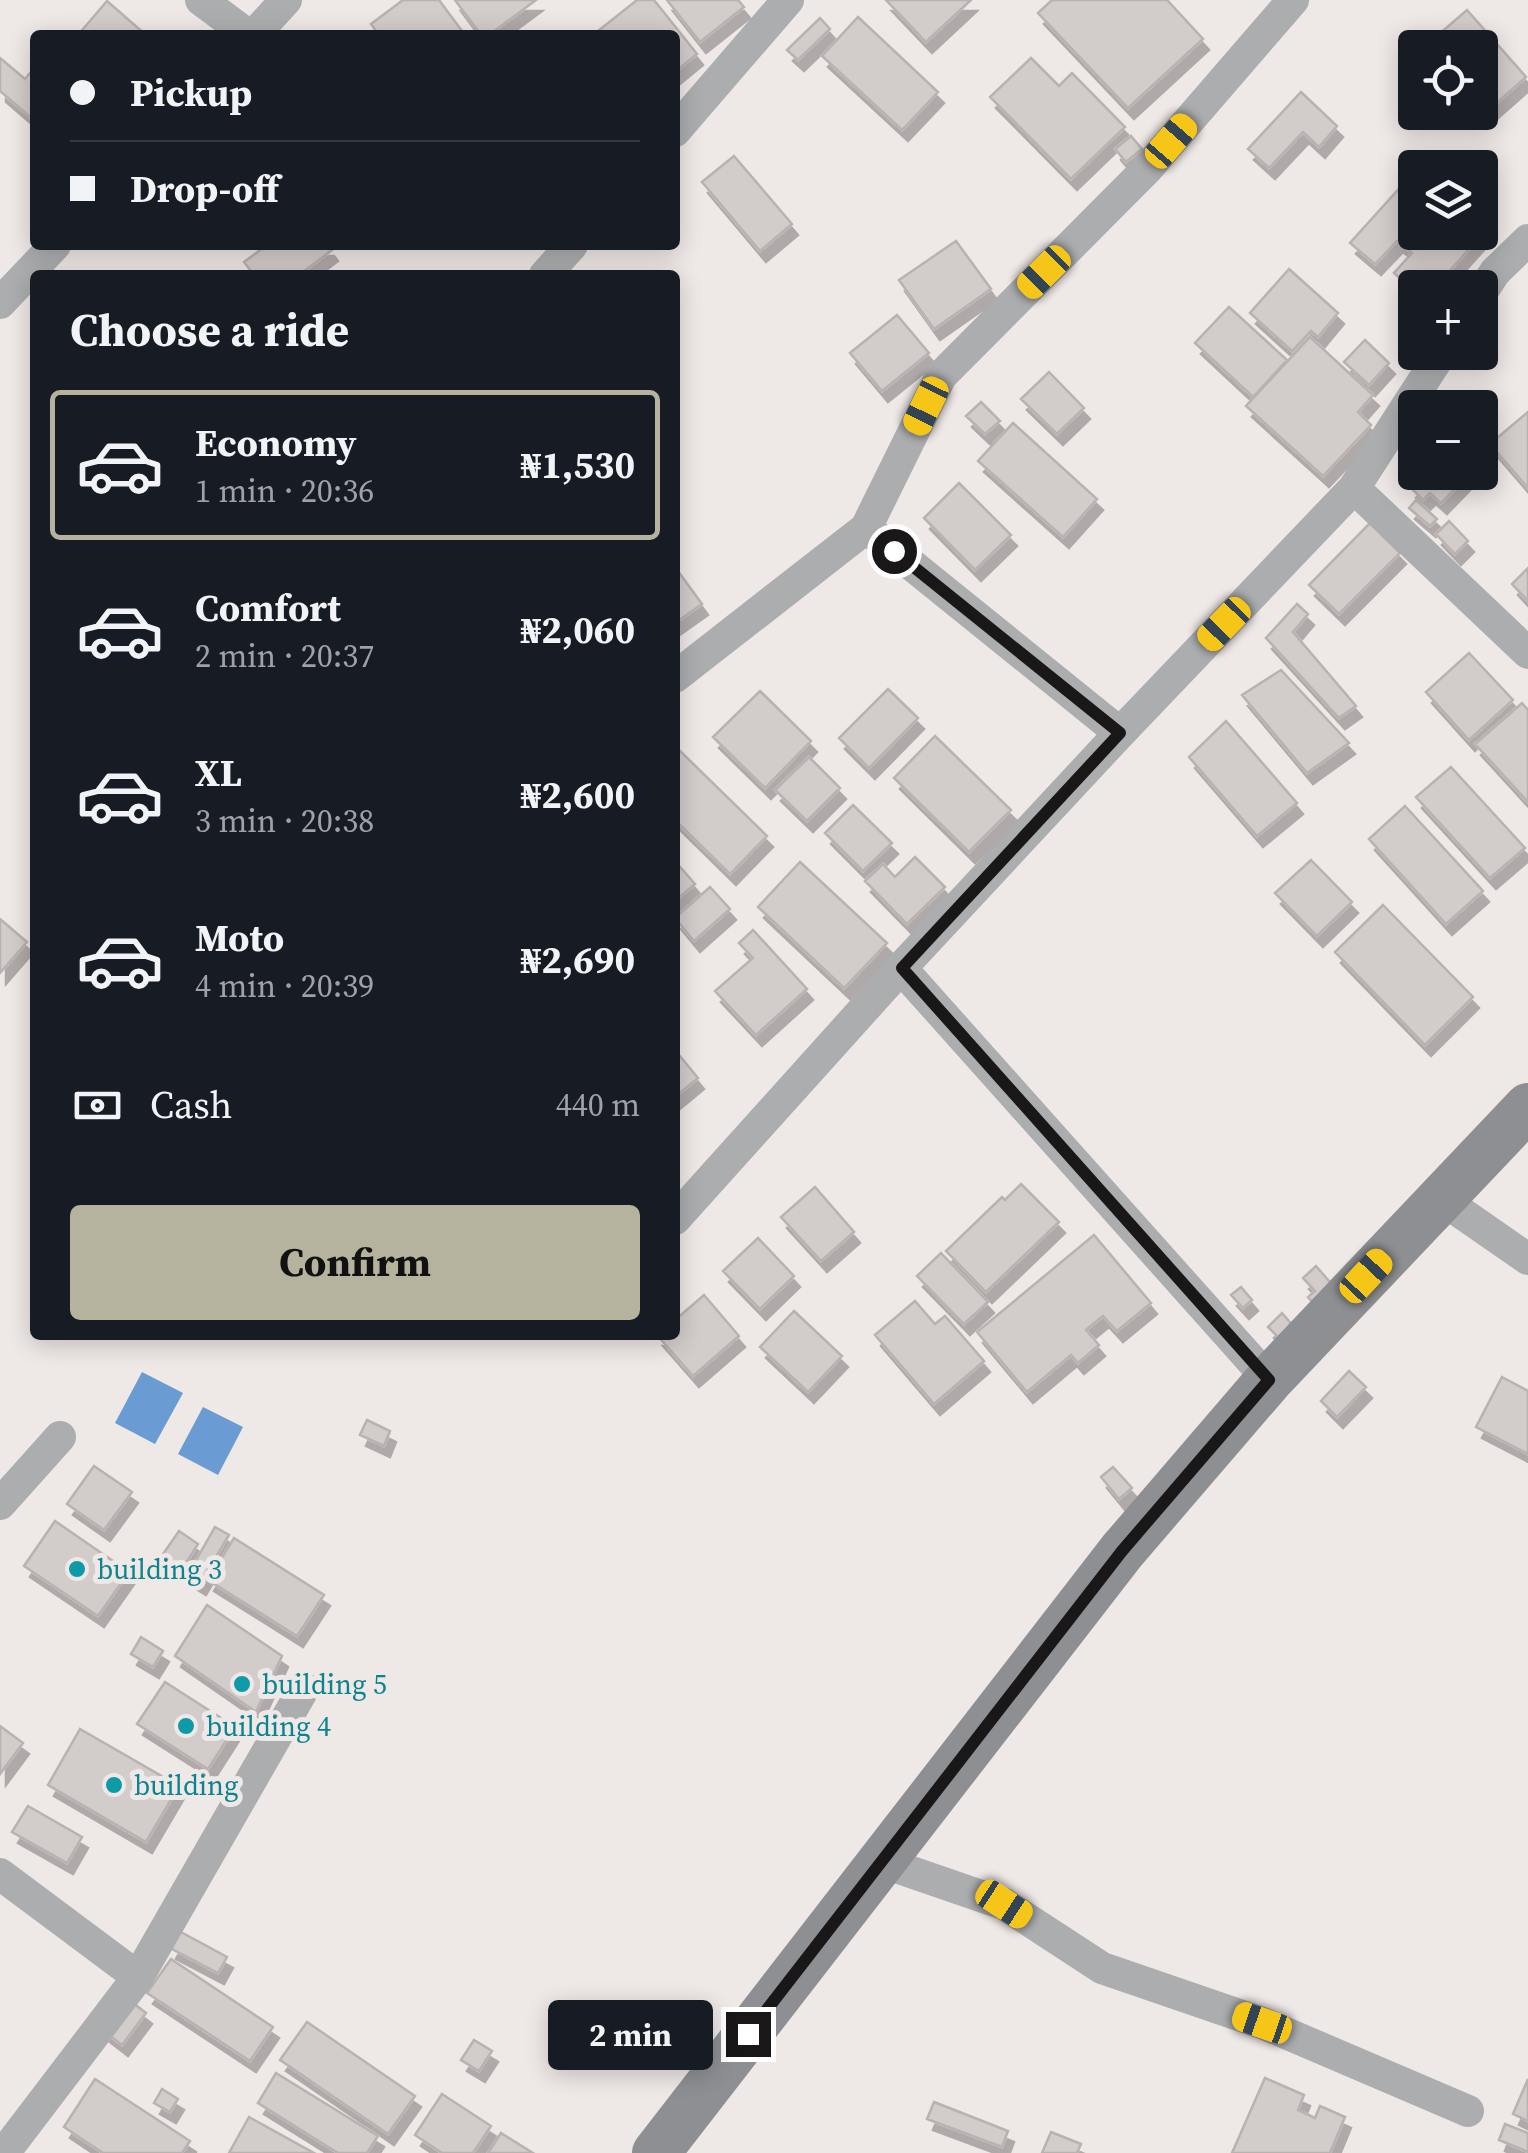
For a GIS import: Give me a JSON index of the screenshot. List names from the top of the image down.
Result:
{
  "places": [
    "building 3",
    "building 5",
    "building 4",
    "building"
  ],
  "page": {
    "map_buttons": ["+", "−"],
    "banner": ["Pickup", "Drop-off"],
    "heading": "Choose a ride",
    "list": [
      {
        "name": "Economy",
        "note": "1 min · 20:36",
        "value": "₦1,530"
      },
      {
        "name": "Comfort",
        "note": "2 min · 20:37",
        "value": "₦2,060"
      },
      {
        "name": "XL",
        "note": "3 min · 20:38",
        "value": "₦2,600"
      },
      {
        "name": "Moto",
        "note": "4 min · 20:39",
        "value": "₦2,690"
      }
    ],
    "pay": ["Cash", "440 m"],
    "buttons": "Confirm",
    "bubble": "2 min"
  }
}
